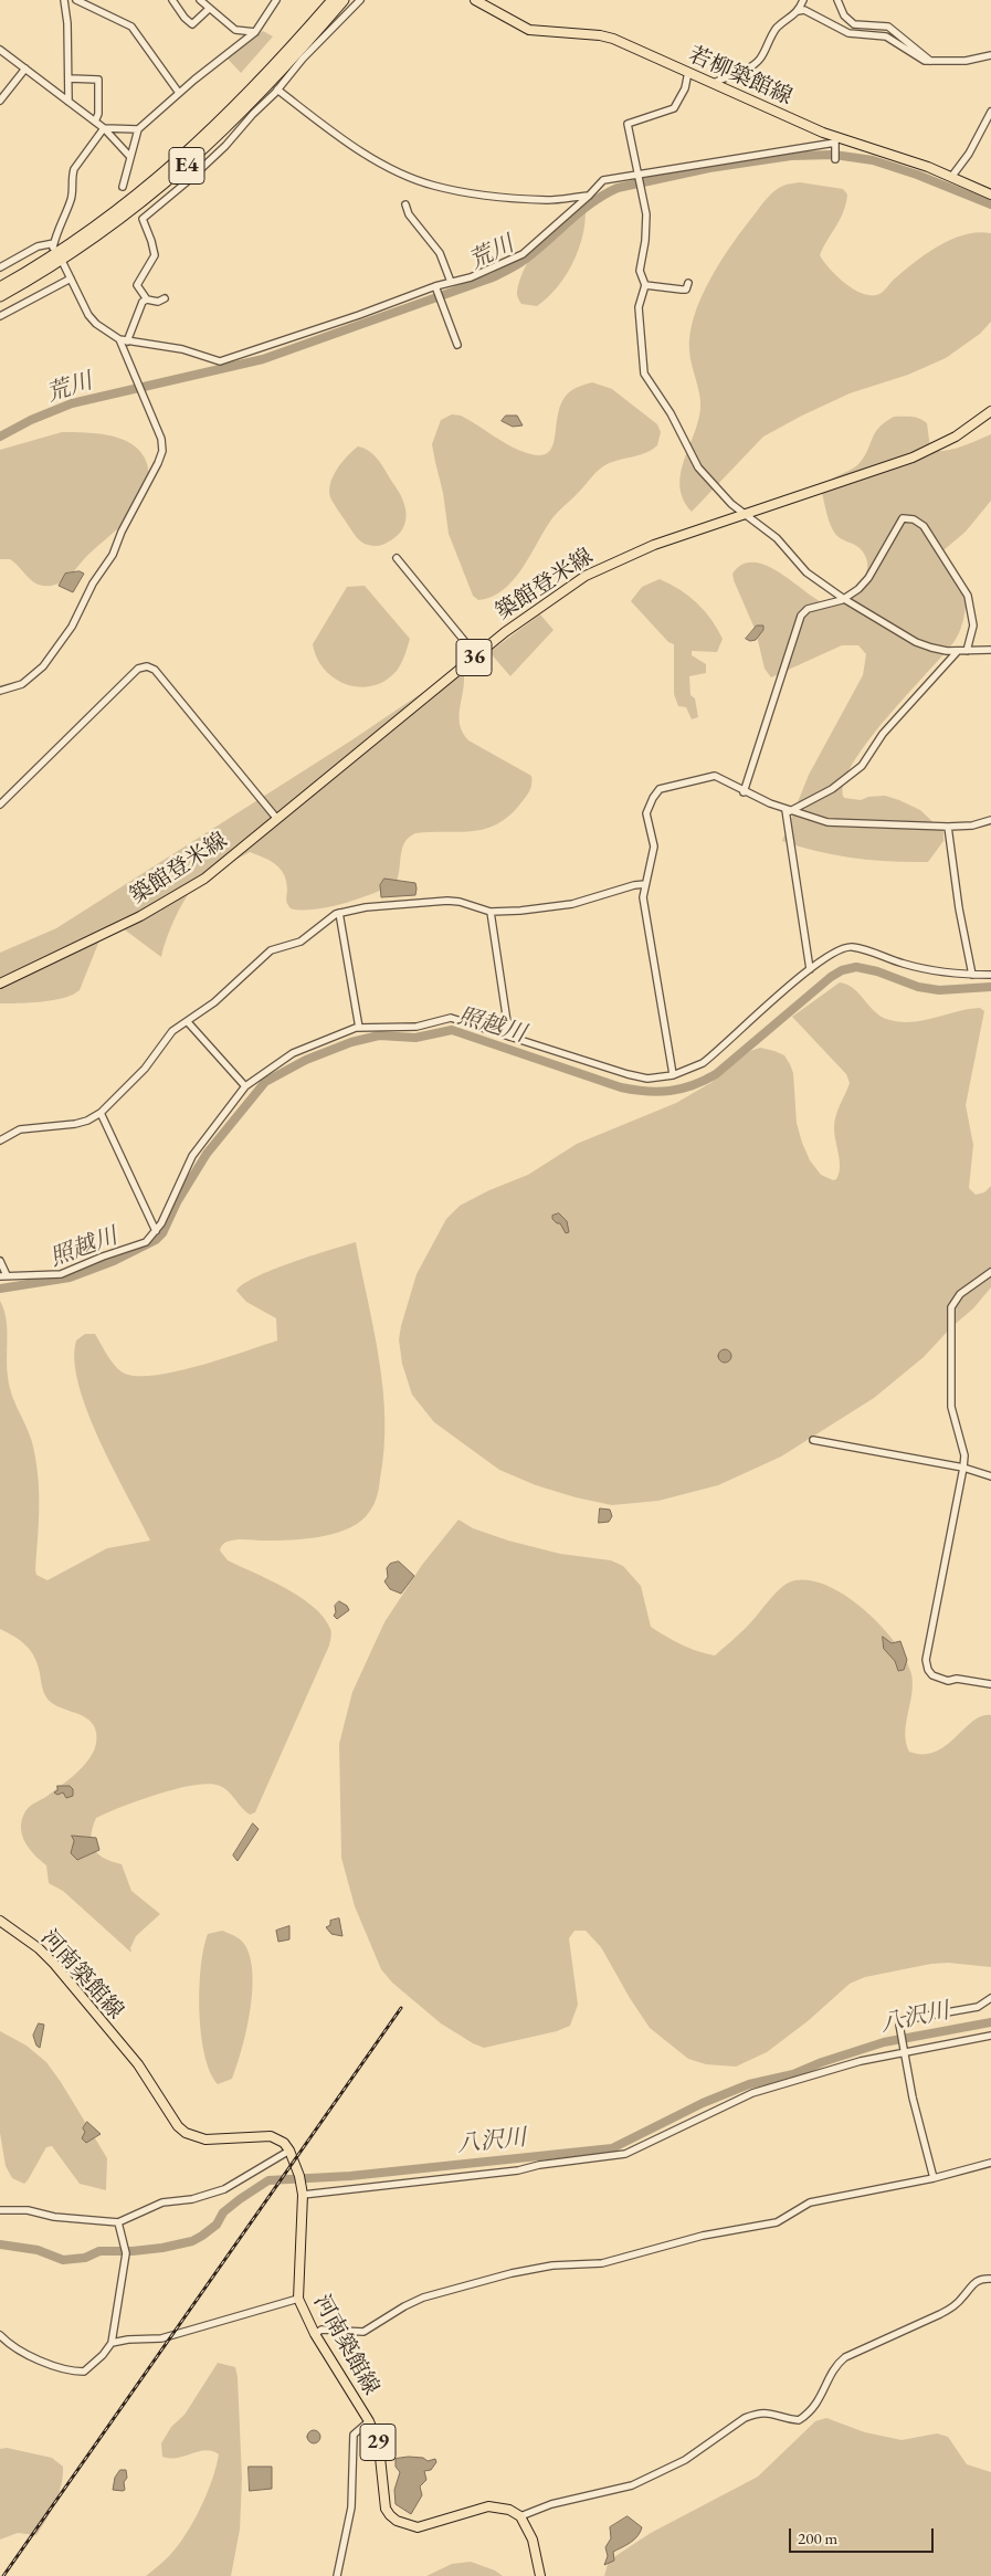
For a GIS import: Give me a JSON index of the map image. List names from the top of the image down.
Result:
{
  "streets": {
    "highway": ["E4"],
    "main road": [
      "若柳築館線",
      "築館登米線",
      "36",
      "河南築館線",
      "29"
    ]
  },
  "water": ["荒川", "照越川", "八沢川"],
  "scale_bar": "200 m"
}
